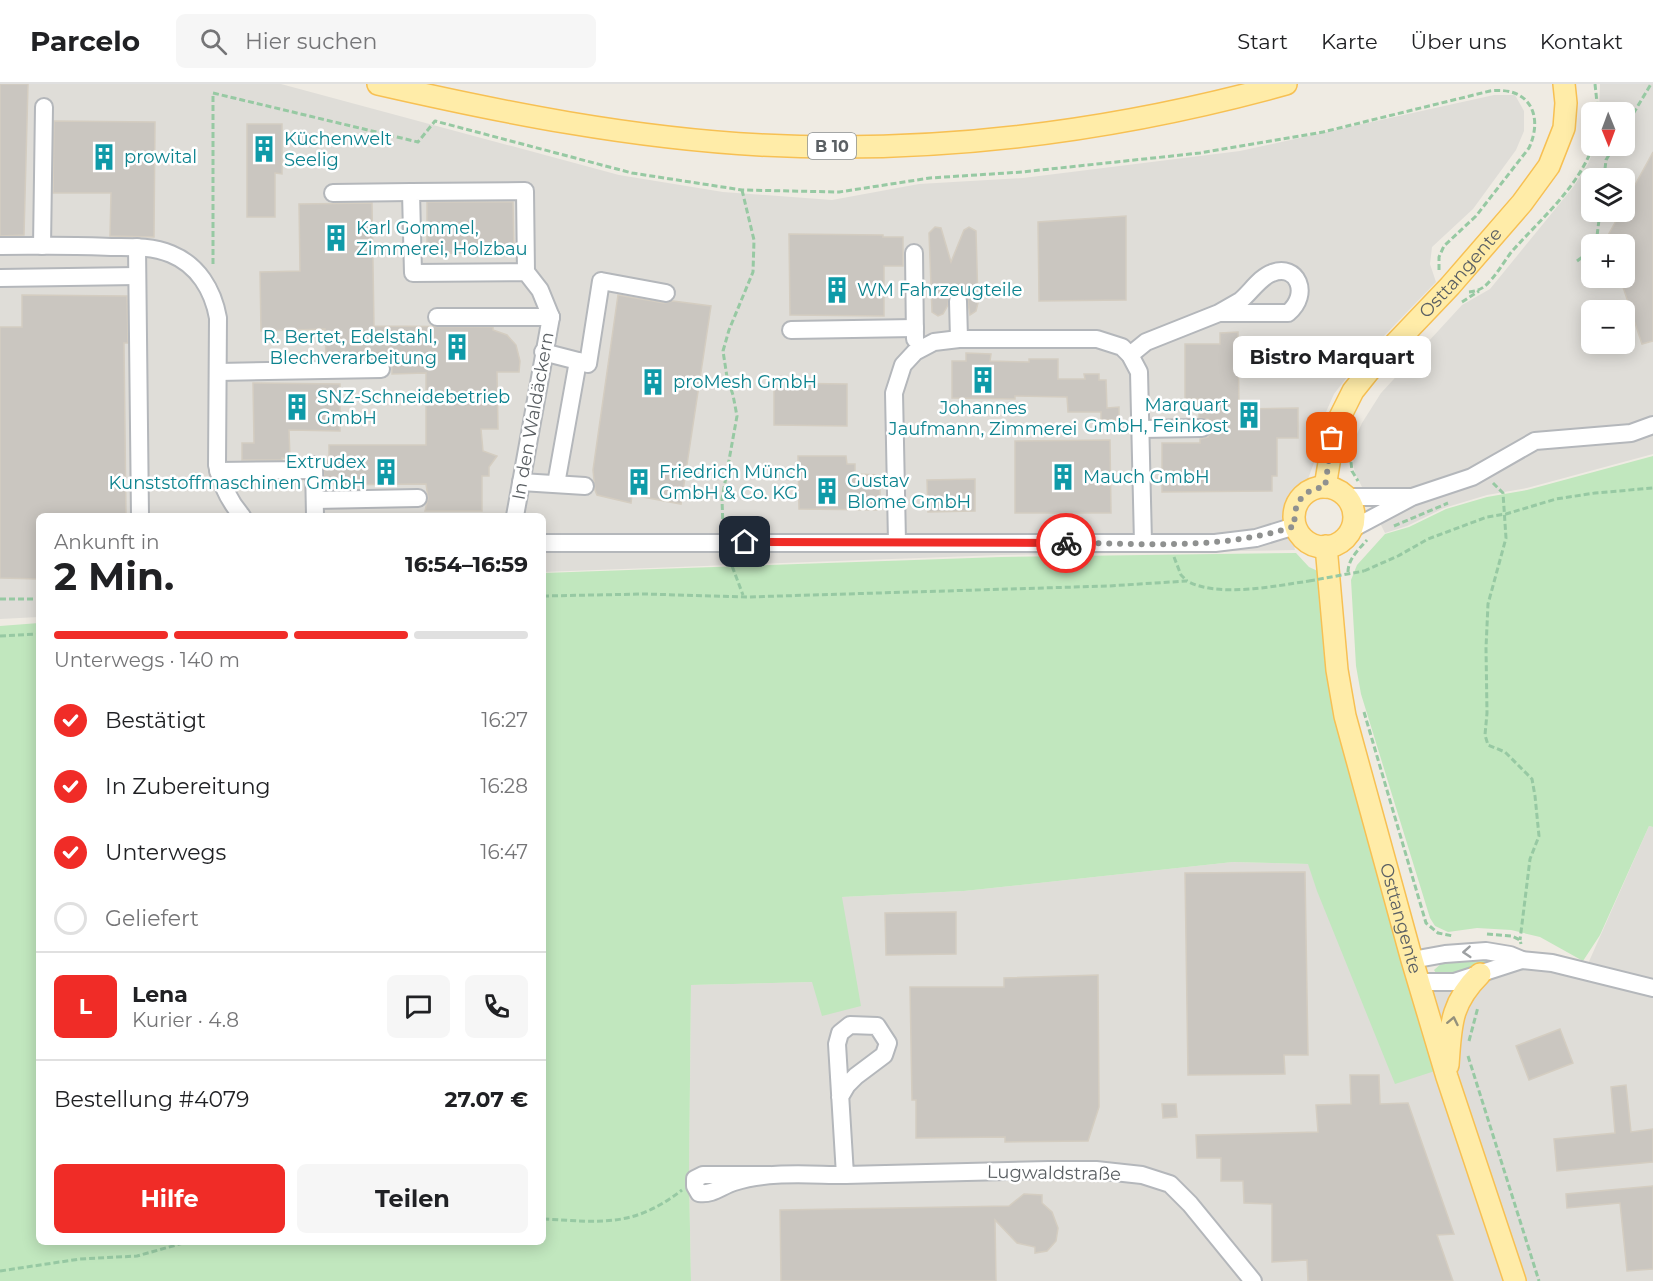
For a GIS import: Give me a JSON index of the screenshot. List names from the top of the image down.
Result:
{
  "streets": {
    "main road": ["B 10", "Osttangente"],
    "street": ["In den Waldäckern", "Lugwaldstraße"]
  },
  "places": {
    "building": [
      "Küchenwelt Seelig",
      "prowital",
      "Karl Gommel, Zimmerei, Holzbau",
      "WM Fahrzeugteile",
      "R. Bertet, Edelstahl, Blechverarbeitung",
      "Johannes Jaufmann, Zimmerei",
      "proMesh GmbH",
      "SNZ-Schneidebetrieb GmbH",
      "Marquart GmbH, Feinkost",
      "Extrudex Kunststoffmaschinen GmbH",
      "Mauch GmbH",
      "Friedrich Münch GmbH & Co. KG",
      "Gustav Blome GmbH"
    ],
    "other": ["Bistro Marquart"]
  },
  "north": "bottom",
  "page": {
    "header": "Parcelo",
    "search": "Hier suchen",
    "nav": [
      "Start",
      "Karte",
      "Über uns",
      "Kontakt"
    ],
    "map_buttons": ["+", "−"],
    "bubble": "Bistro Marquart",
    "heading": ["2 Min.", "Ankunft in", "16:54–16:59"],
    "panel": [
      "Lena",
      "Kurier · 4.8",
      "Bestellung #4079",
      "27.07 €"
    ],
    "bar": "Unterwegs · 140 m",
    "list": [
      ["Bestätigt", "16:27"],
      ["In Zubereitung", "16:28"],
      ["Unterwegs", "16:47"],
      "Geliefert"
    ],
    "round": "L",
    "buttons": ["Hilfe", "Teilen"]
  }
}
